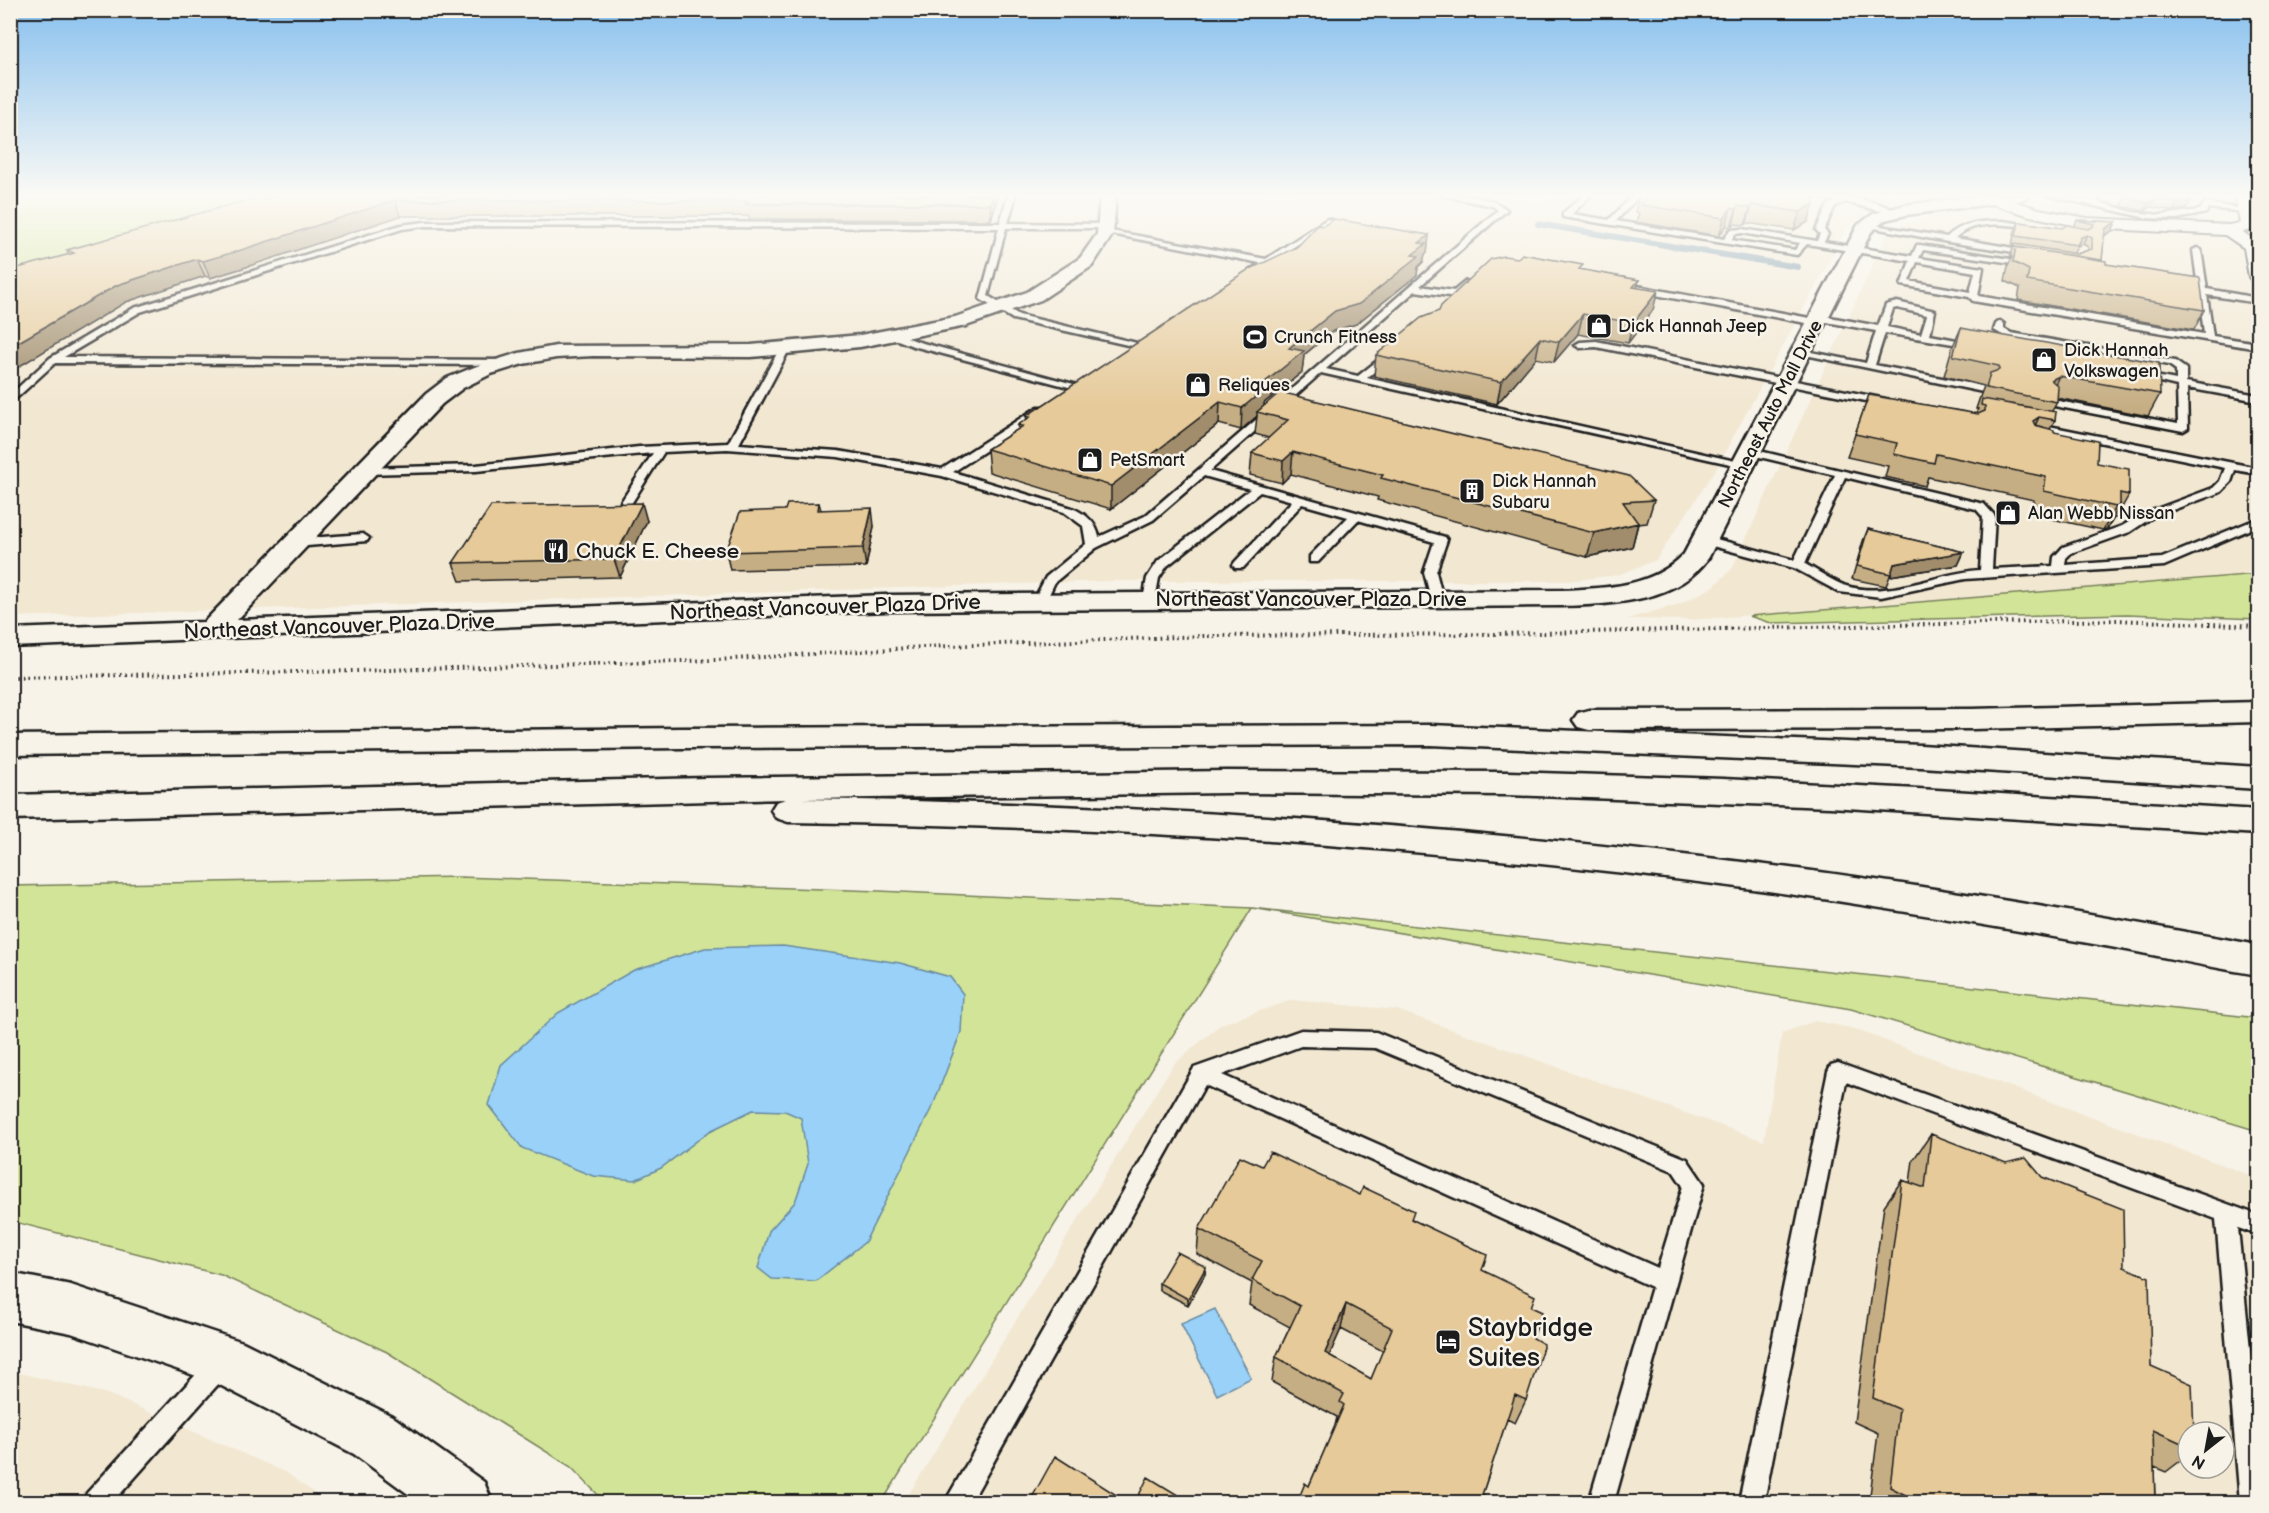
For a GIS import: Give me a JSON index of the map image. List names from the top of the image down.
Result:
{
  "streets": {
    "main road": ["Northeast Auto Mall Drive", "Northeast Vancouver Plaza Drive"]
  },
  "crossings": [
    ["Northeast Auto Mall Drive", "Northeast Vancouver Plaza Drive"]
  ],
  "places": {
    "shop": [
      "Dick Hannah Jeep",
      "Dick Hannah Volkswagen",
      "Reliques",
      "PetSmart",
      "Alan Webb Nissan"
    ],
    "sports": ["Crunch Fitness"],
    "building": ["Dick Hannah Subaru"],
    "restaurant": ["Chuck E. Cheese"],
    "hotel": ["Staybridge Suites"]
  },
  "north": "bottom left"
}
